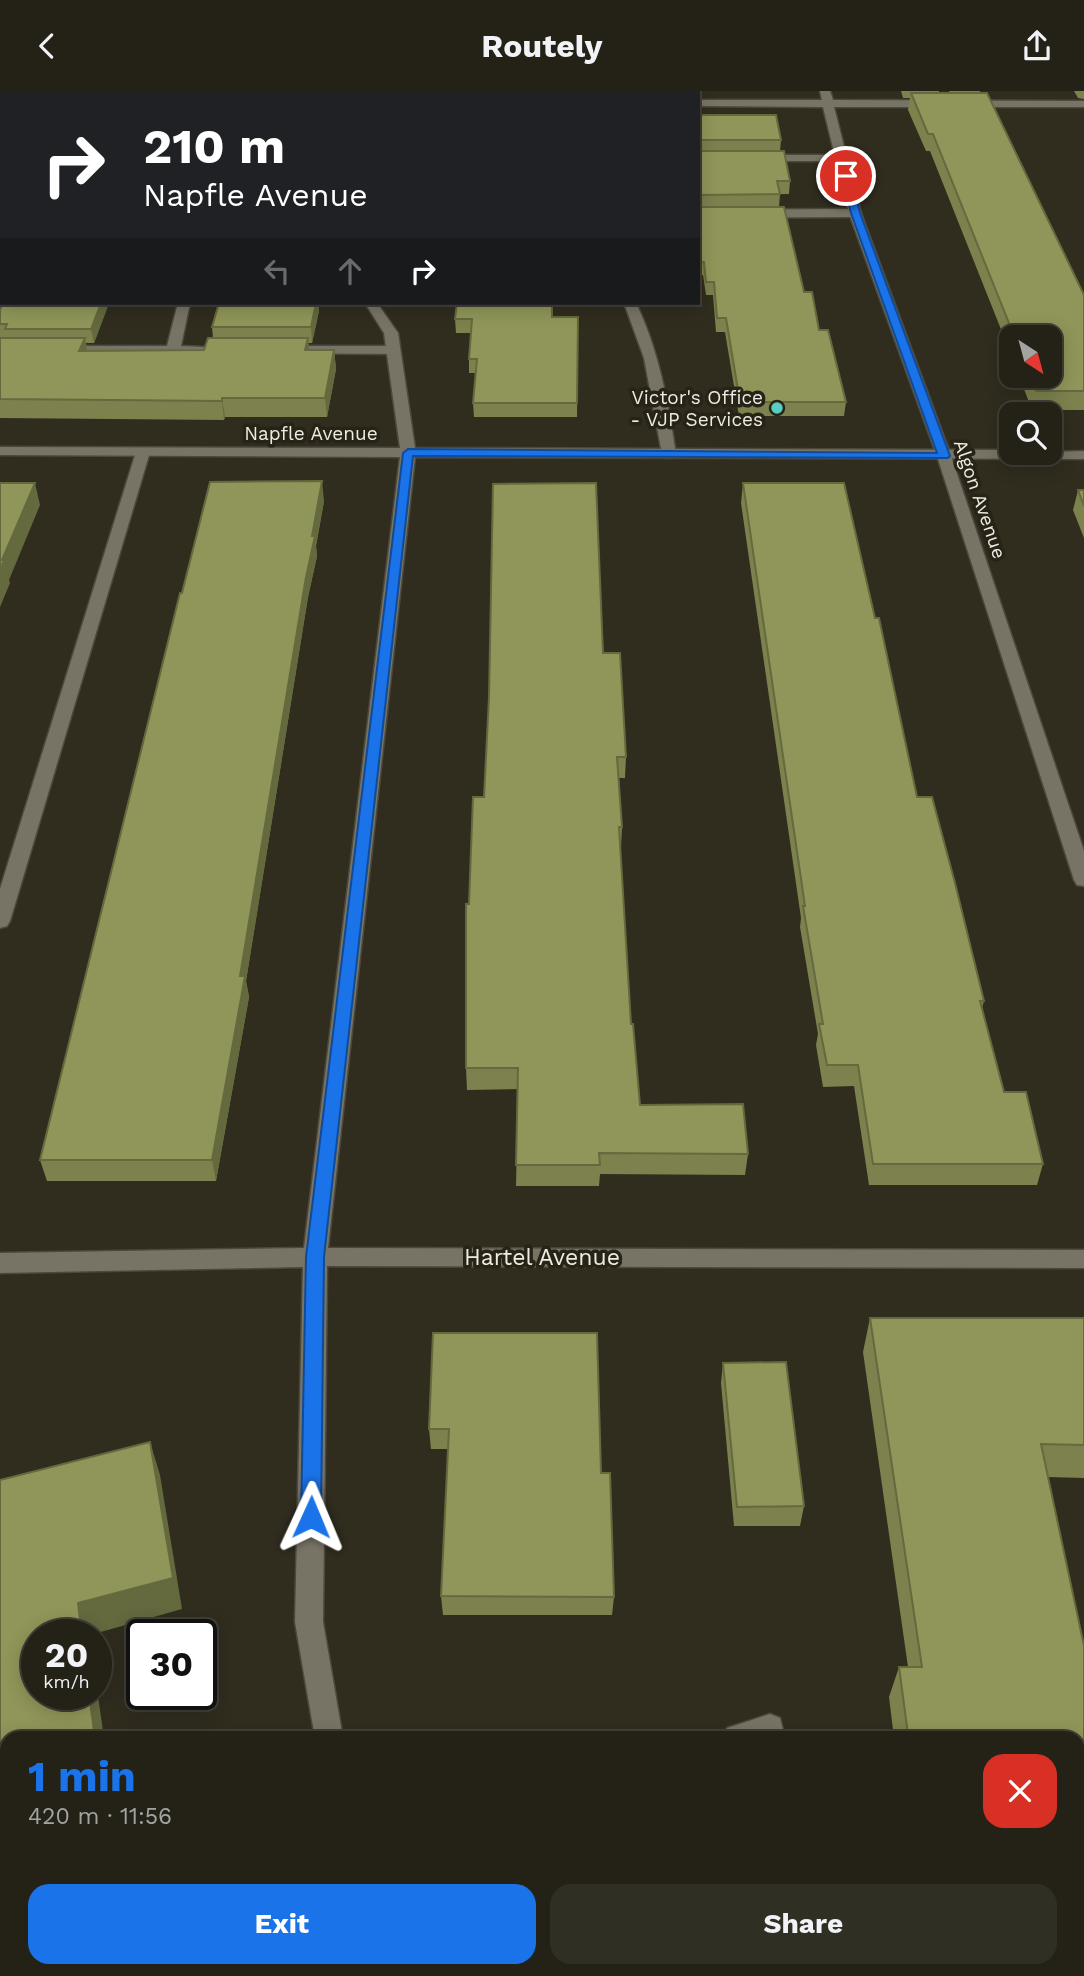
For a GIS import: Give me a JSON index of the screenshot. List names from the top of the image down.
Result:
{
  "streets": {
    "street": ["Napfle Avenue", "Algon Avenue", "Hartel Avenue"]
  },
  "crossings": [
    ["Napfle Avenue", "Algon Avenue"]
  ],
  "places": ["Victor's Office - VJP Services"],
  "north": "bottom right",
  "page": {
    "header": "Routely",
    "turn": ["210 m", "Napfle Avenue"],
    "speed": "20 km/h",
    "limit": "30",
    "heading": ["1 min", "420 m · 11:56"],
    "buttons": ["Exit", "Share"]
  }
}
